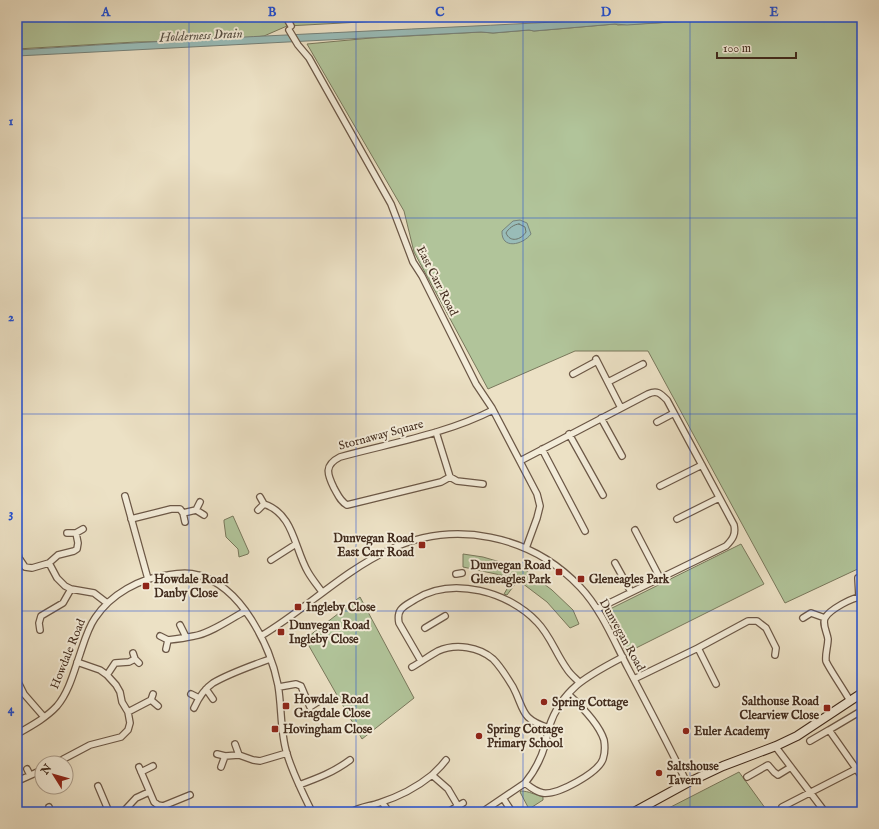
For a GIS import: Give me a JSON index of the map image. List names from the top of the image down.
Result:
{
  "streets": {
    "street": [
      "East Carr Road",
      "Stornaway Square",
      "Dunvegan Road",
      "Howdale Road"
    ]
  },
  "crossings": [
    ["East Carr Road", "Stornaway Square"],
    ["East Carr Road", "Dunvegan Road"],
    ["Dunvegan Road", "Howdale Road"]
  ],
  "water": ["Holderness Drain"],
  "places": {
    "transit": [
      "Dunvegan Road East Carr Road",
      "Dunvegan Road Gleneagles Park",
      "Gleneagles Park",
      "Howdale Road Danby Close",
      "Ingleby Close",
      "Dunvegan Road Ingleby Close",
      "Howdale Road Gragdale Close",
      "Salthouse Road Clearview Close",
      "Hovingham Close"
    ],
    "other": [
      "Spring Cottage",
      "Euler Academy",
      "Spring Cottage Primary School",
      "Saltshouse Tavern"
    ]
  },
  "scale_bar": "100 m",
  "north": "top left",
  "grid": {
    "columns": [
      "A",
      "B",
      "C",
      "D",
      "E"
    ],
    "rows": [
      "1",
      "2",
      "3",
      "4"
    ]
  }
}
